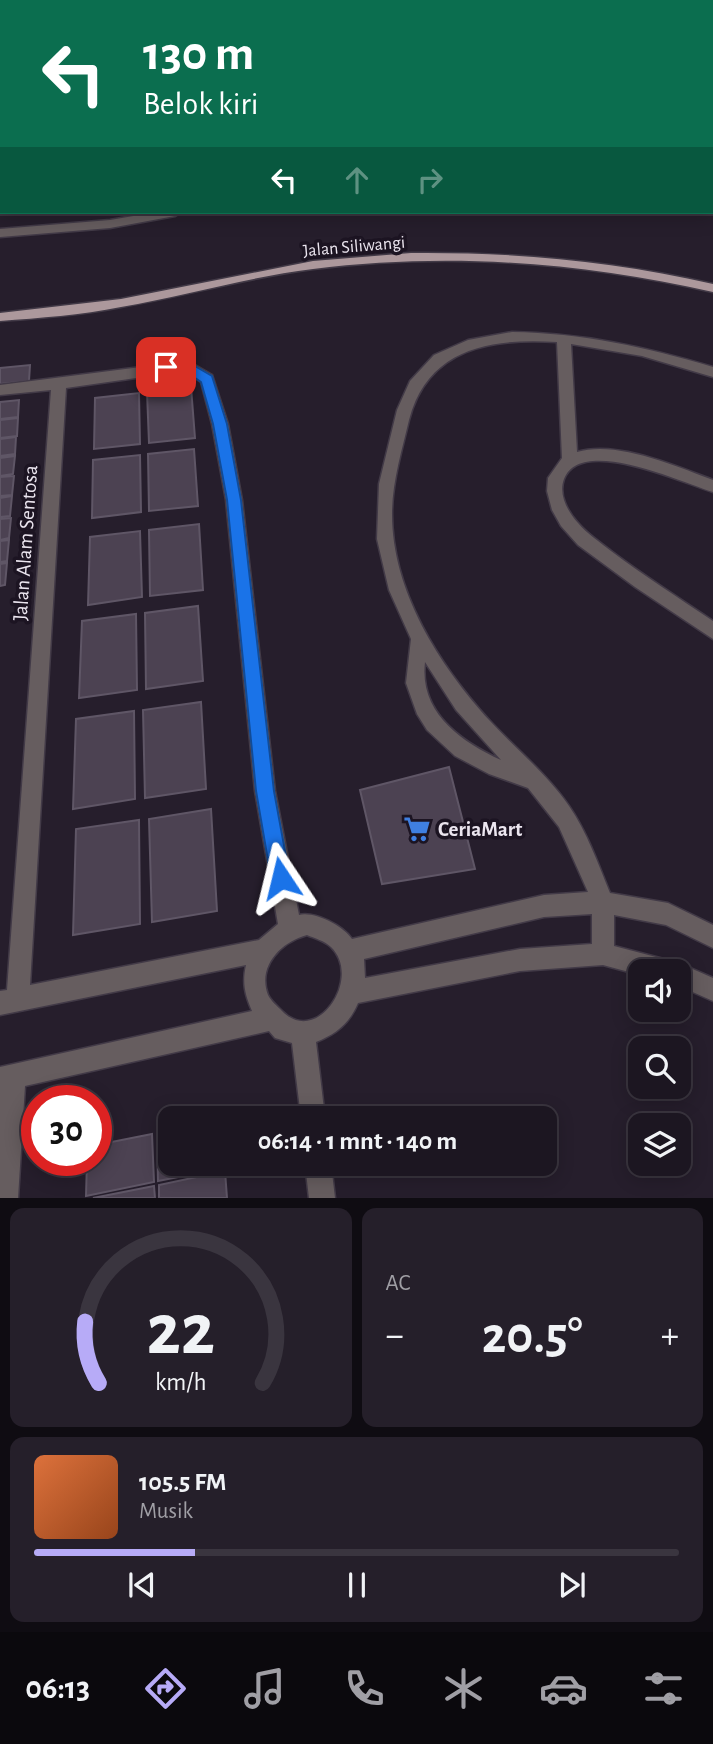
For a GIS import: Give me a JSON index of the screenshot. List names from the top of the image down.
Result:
{
  "streets": {
    "main road": ["Jalan Siliwangi"],
    "street": ["Jalan Alam Sentosa"]
  },
  "places": {
    "supermarket": ["CeriaMart"]
  },
  "page": {
    "turn": ["130 m", "Belok kiri"],
    "limit": "30",
    "trip": "06:14 · 1 mnt · 140 m",
    "tile": "AC",
    "heat": ["−", "20.5°", "+"],
    "song": ["105.5 FM", "Musik"],
    "tabs": "06:13",
    "gauge": ["22", "km/h"]
  }
}
